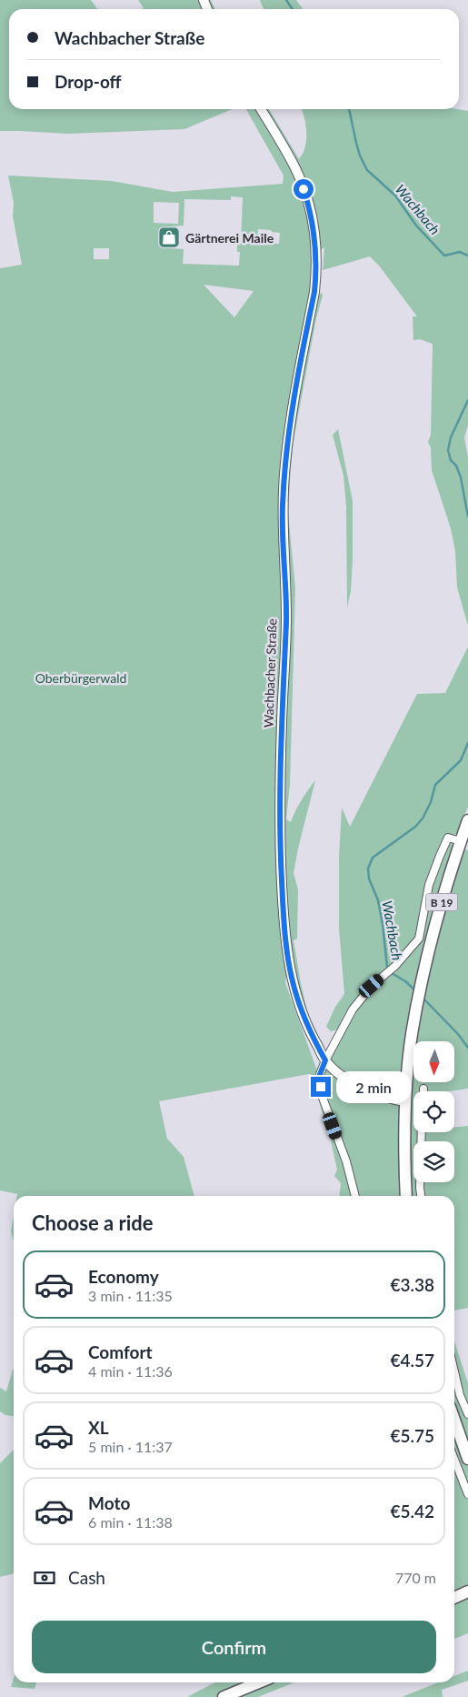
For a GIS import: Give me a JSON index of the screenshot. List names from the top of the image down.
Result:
{
  "streets": {
    "main road": ["B 19"],
    "street": ["Wachbacher Straße"]
  },
  "crossings": [
    ["Wachbacher Straße", "B 19"]
  ],
  "water": ["Wachbach"],
  "parks": ["Oberbürgerwald"],
  "places": {
    "shop": ["Gärtnerei Maile"]
  },
  "north": "bottom",
  "page": {
    "banner": ["Wachbacher Straße", "Drop-off"],
    "bubble": "2 min",
    "heading": "Choose a ride",
    "list": [
      {
        "name": "Economy",
        "note": "3 min · 11:35",
        "value": "€3.38"
      },
      {
        "name": "Comfort",
        "note": "4 min · 11:36",
        "value": "€4.57"
      },
      {
        "name": "XL",
        "note": "5 min · 11:37",
        "value": "€5.75"
      },
      {
        "name": "Moto",
        "note": "6 min · 11:38",
        "value": "€5.42"
      }
    ],
    "pay": ["Cash", "770 m"],
    "buttons": "Confirm"
  }
}
